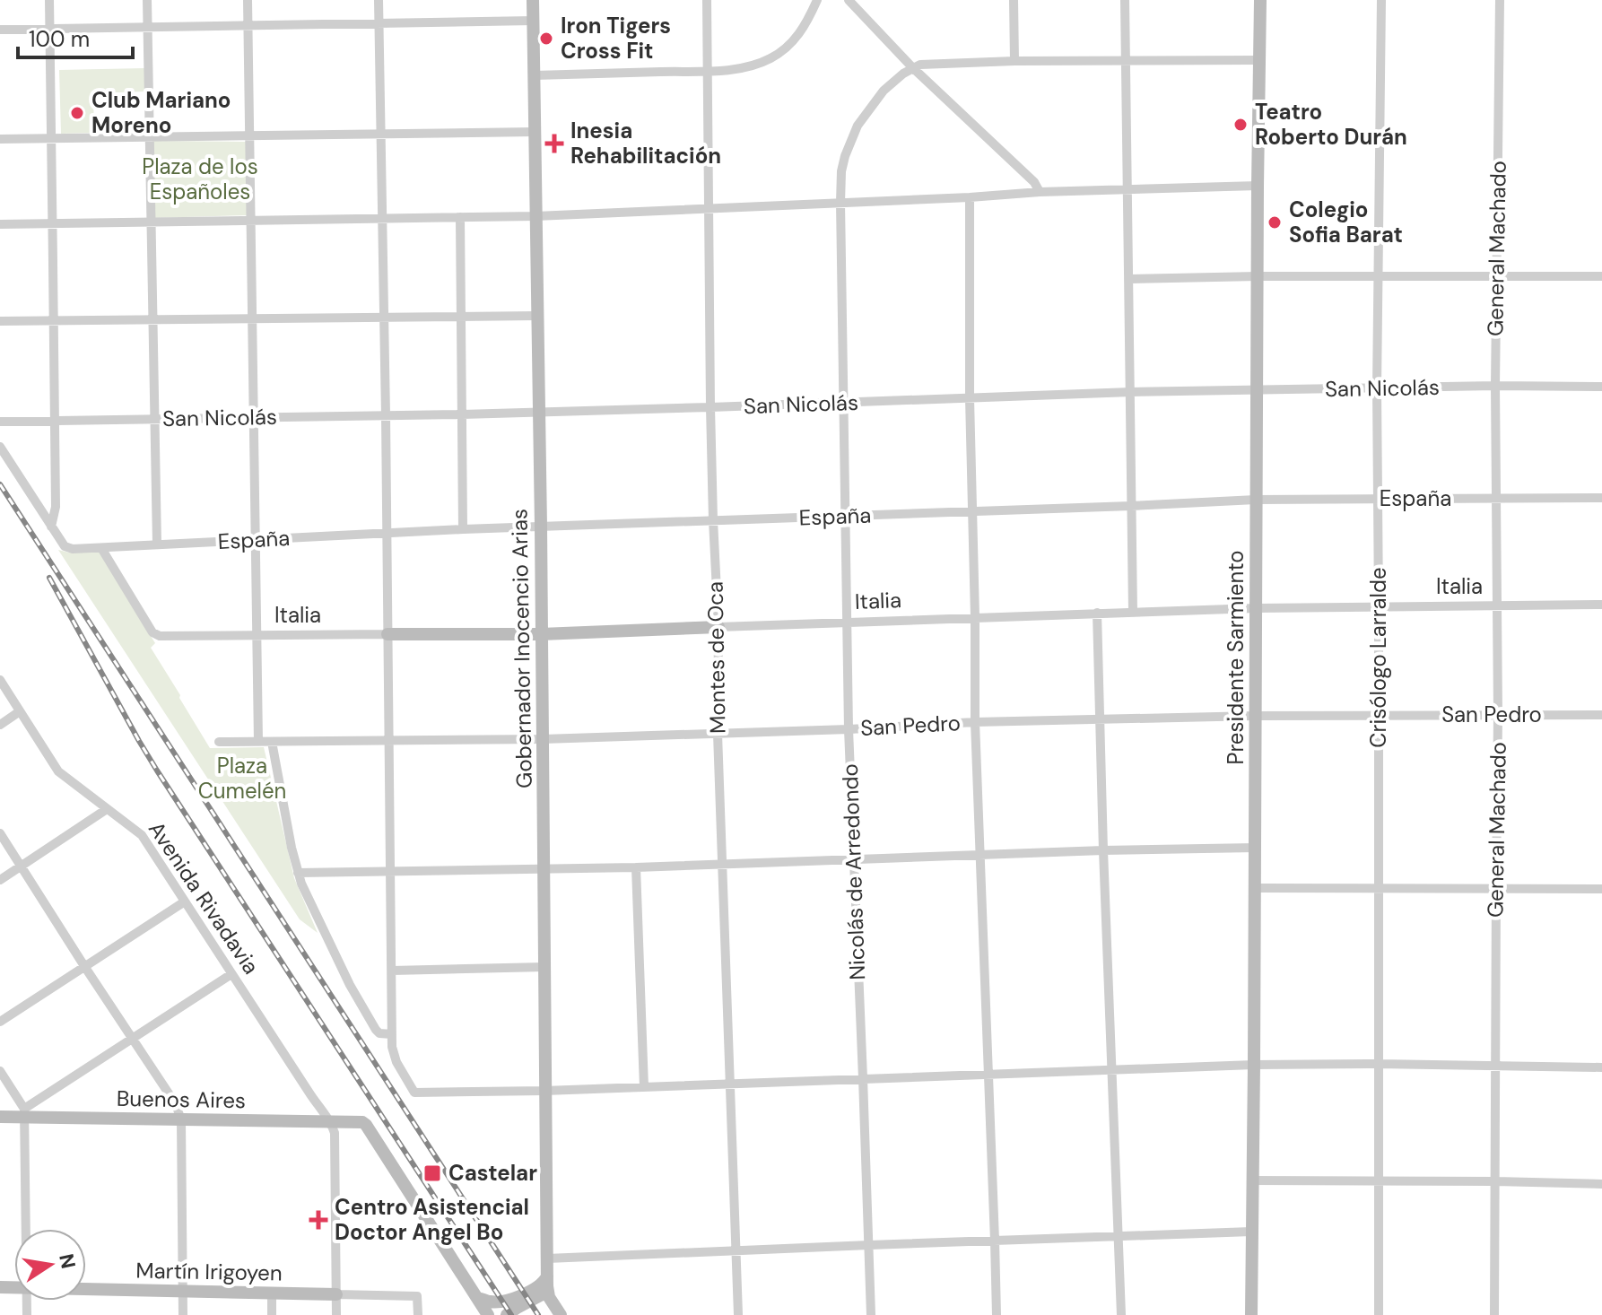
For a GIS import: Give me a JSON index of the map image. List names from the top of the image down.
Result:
{
  "streets": {
    "street": [
      "General Machado",
      "San Nicolás",
      "España",
      "Italia",
      "Gobernador Inocencio Arias",
      "Montes de Oca",
      "Presidente Sarmiento",
      "Crisólogo Larralde",
      "San Pedro",
      "Nicolás de Arredondo",
      "Avenida Rivadavia",
      "Buenos Aires",
      "Martín Irigoyen"
    ]
  },
  "crossings": [
    ["General Machado", "San Nicolás"],
    ["General Machado", "España"],
    ["General Machado", "Italia"],
    ["General Machado", "San Pedro"],
    ["San Nicolás", "Gobernador Inocencio Arias"],
    ["San Nicolás", "Montes de Oca"],
    ["San Nicolás", "Presidente Sarmiento"],
    ["San Nicolás", "Crisólogo Larralde"],
    ["San Nicolás", "Nicolás de Arredondo"],
    ["España", "Italia"],
    ["España", "Gobernador Inocencio Arias"],
    ["España", "Montes de Oca"],
    ["España", "Presidente Sarmiento"],
    ["España", "Crisólogo Larralde"],
    ["España", "Nicolás de Arredondo"],
    ["Italia", "Gobernador Inocencio Arias"],
    ["Italia", "Montes de Oca"],
    ["Italia", "Presidente Sarmiento"],
    ["Italia", "Crisólogo Larralde"],
    ["Italia", "Nicolás de Arredondo"],
    ["Gobernador Inocencio Arias", "San Pedro"],
    ["Montes de Oca", "San Pedro"],
    ["Presidente Sarmiento", "San Pedro"],
    ["Crisólogo Larralde", "San Pedro"],
    ["San Pedro", "Nicolás de Arredondo"],
    ["Avenida Rivadavia", "Buenos Aires"]
  ],
  "parks": ["Plaza de los Españoles", "Plaza Cumelén"],
  "places": {
    "other": [
      "Iron Tigers Cross Fit",
      "Club Mariano Moreno",
      "Teatro Roberto Durán",
      "Colegio Sofia Barat"
    ],
    "health": ["Inesia Rehabilitación", "Centro Asistencial Doctor Angel Bo"],
    "transit": ["Castelar"]
  },
  "scale_bar": "100 m",
  "north": "right"
}
